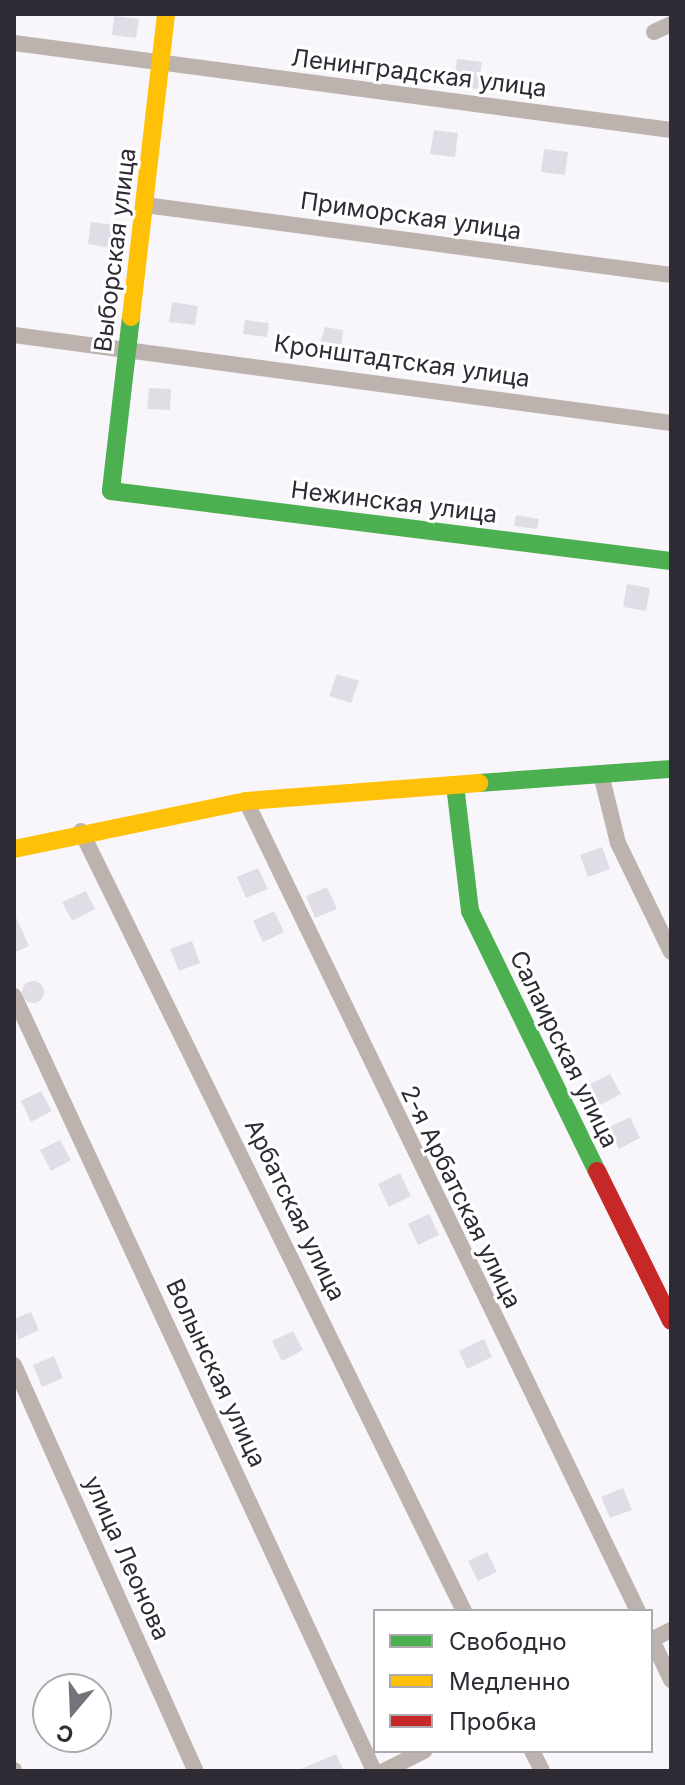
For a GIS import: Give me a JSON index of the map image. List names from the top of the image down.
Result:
{
  "streets": {
    "street": [
      "Ленинградская улица",
      "Приморская улица",
      "Выборская улица",
      "Кронштадтская улица",
      "Нежинская улица",
      "Салаирская улица",
      "2-я Арбатская улица",
      "Арбатская улица",
      "Волынская улица",
      "улица Леонова"
    ]
  },
  "crossings": [
    ["Ленинградская улица", "Выборская улица"],
    ["Приморская улица", "Выборская улица"],
    ["Выборская улица", "Кронштадтская улица"],
    ["Выборская улица", "Нежинская улица"]
  ],
  "legend": ["Свободно", "Медленно", "Пробка"],
  "north": "bottom"
}
